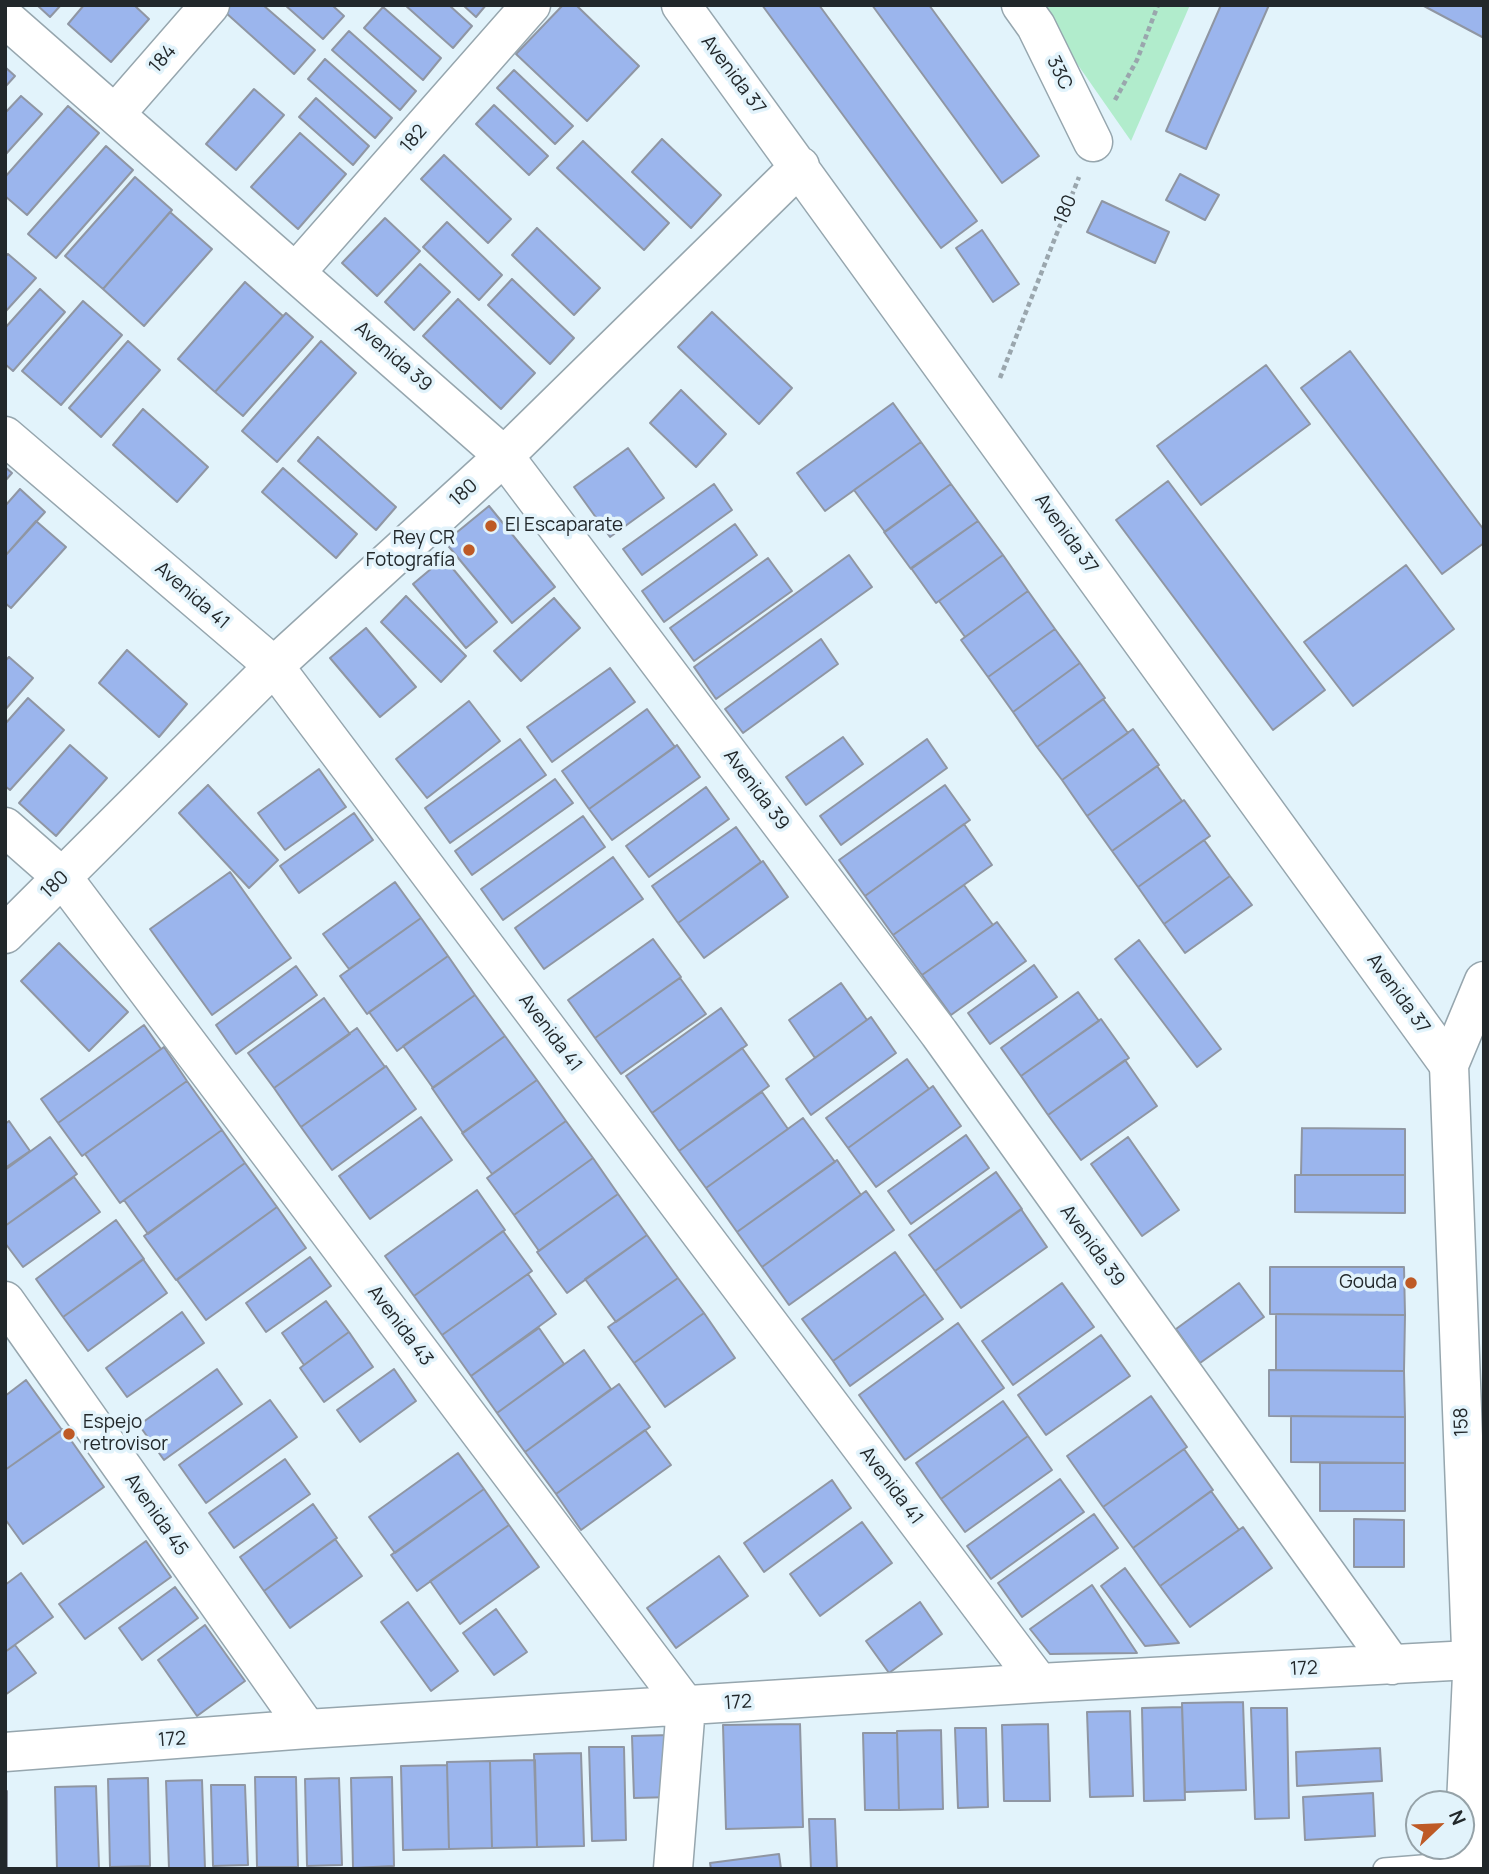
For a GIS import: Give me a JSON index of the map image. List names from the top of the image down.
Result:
{
  "streets": {
    "street": [
      "184",
      "33C",
      "Avenida 37",
      "182",
      "180",
      "Avenida 39",
      "Avenida 41",
      "Avenida 43",
      "158",
      "Avenida 45",
      "172"
    ]
  },
  "crossings": [
    ["184", "Avenida 39"],
    ["33C", "180"],
    ["Avenida 37", "180"],
    ["Avenida 37", "158"],
    ["182", "Avenida 39"],
    ["180", "Avenida 39"],
    ["180", "Avenida 41"],
    ["180", "Avenida 43"],
    ["Avenida 39", "172"],
    ["Avenida 41", "172"],
    ["Avenida 43", "172"],
    ["158", "172"],
    ["Avenida 45", "172"]
  ],
  "places": [
    "El Escaparate",
    "Rey CR Fotografía",
    "Gouda",
    "Espejo retrovisor"
  ],
  "north": "top right"
}
